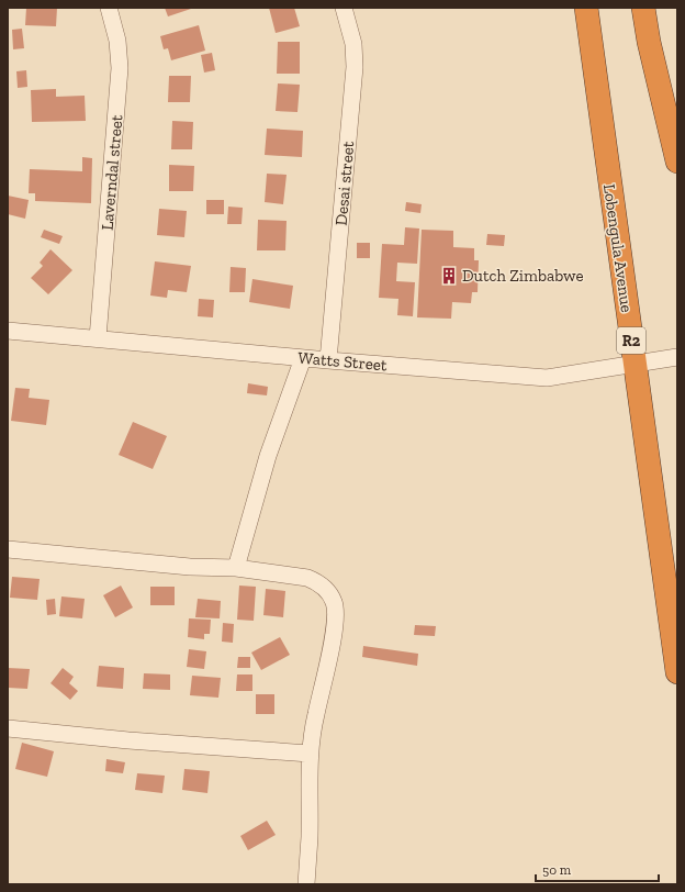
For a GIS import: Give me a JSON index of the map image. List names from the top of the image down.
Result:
{
  "streets": {
    "highway": ["Lobengula Avenue", "R2"],
    "street": ["Laverndal street", "Desai street", "Watts Street"]
  },
  "crossings": [
    ["Laverndal street", "Watts Street"],
    ["Desai street", "Watts Street"],
    ["Lobengula Avenue", "Watts Street"]
  ],
  "places": {
    "building": ["Dutch Zimbabwe"]
  },
  "scale_bar": "50 m"
}
